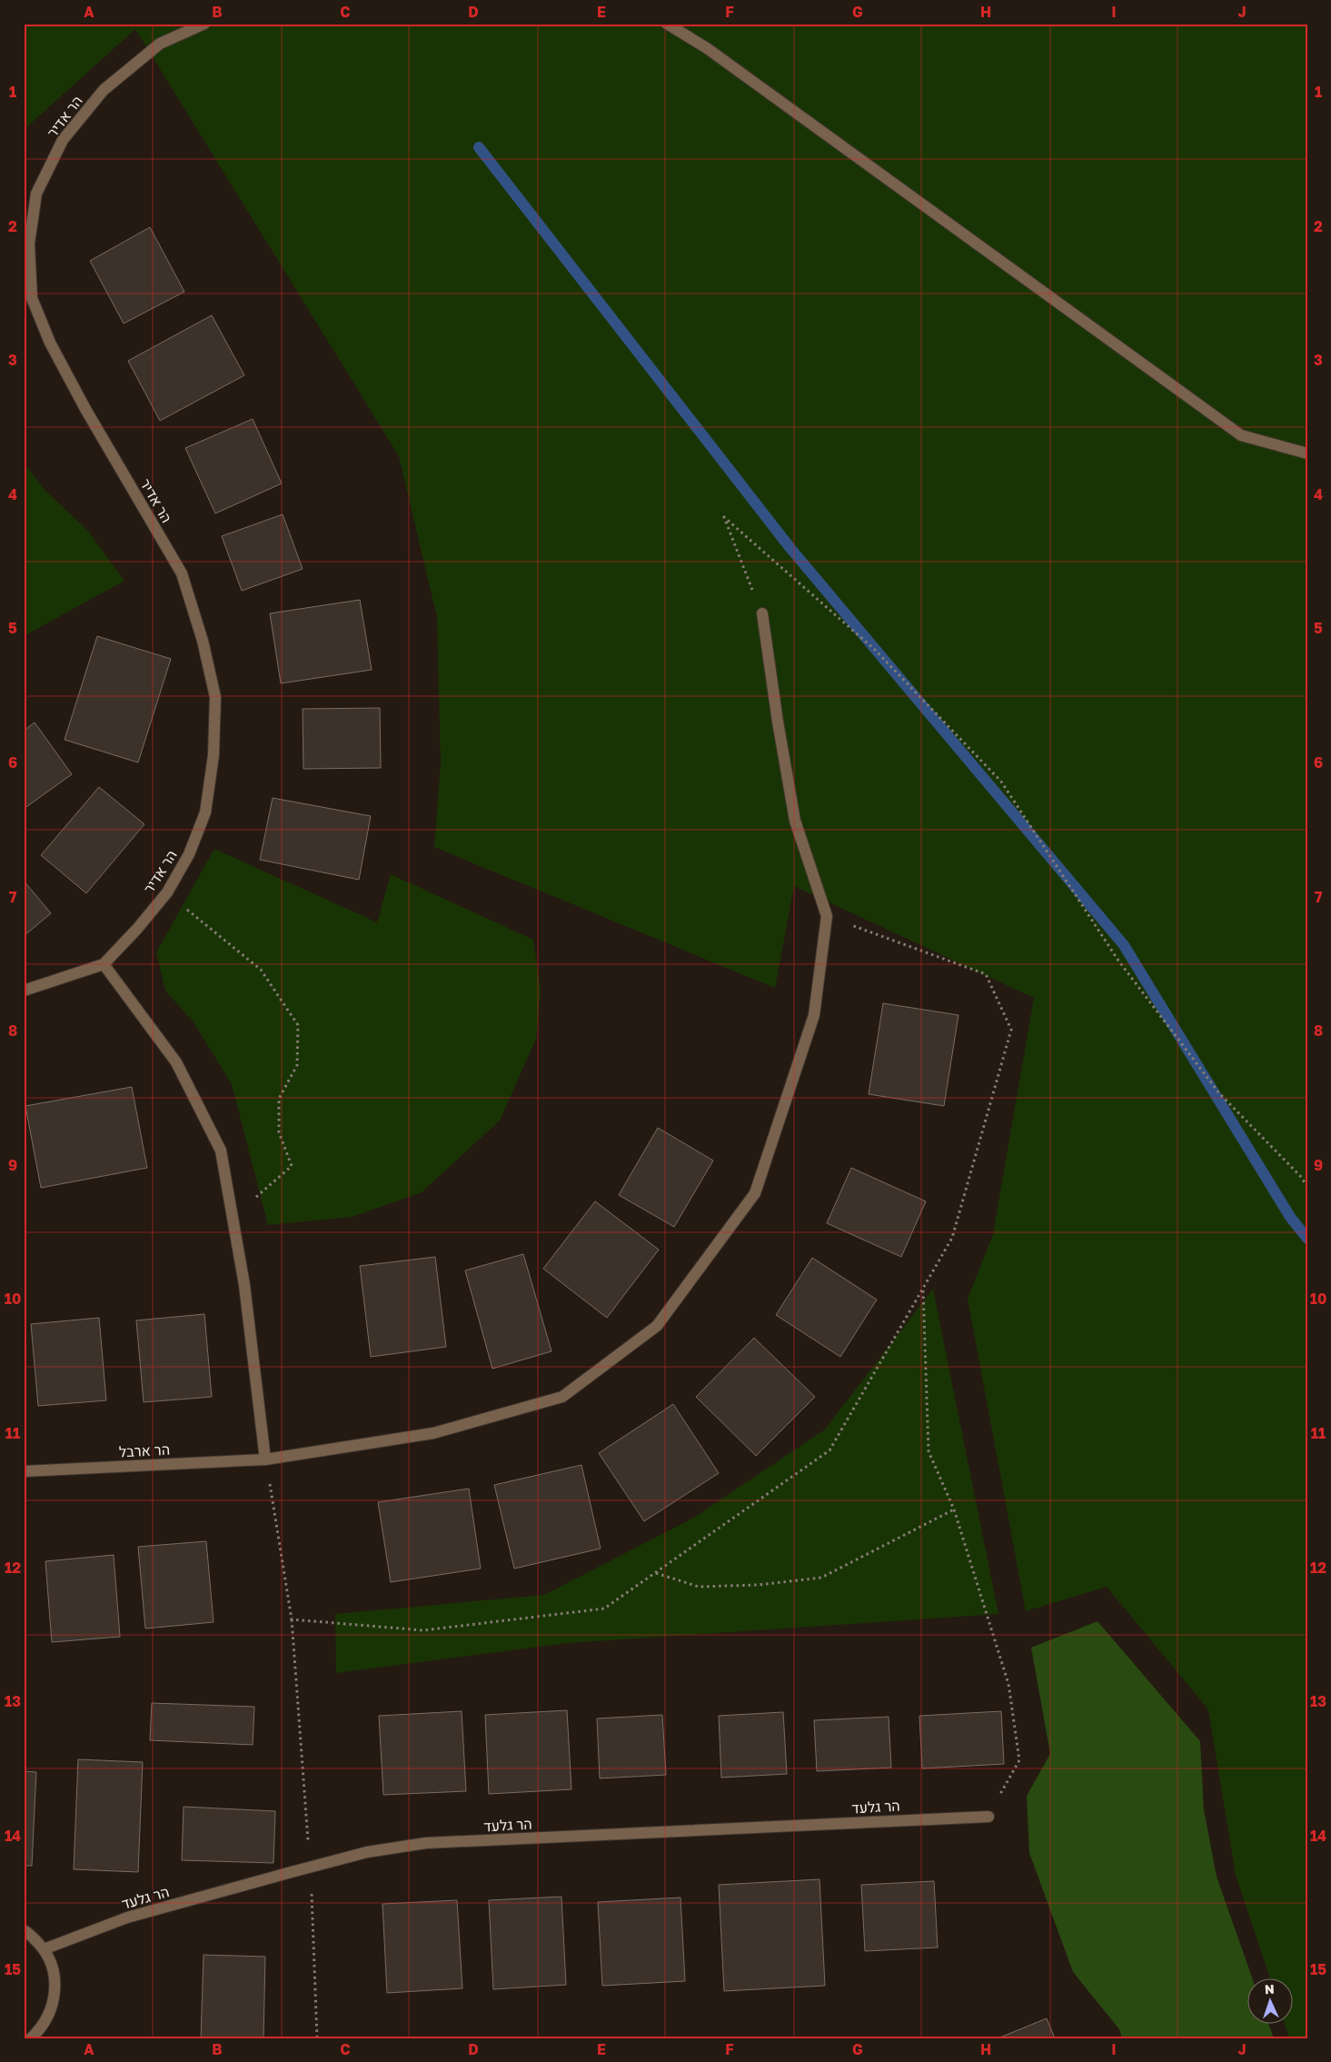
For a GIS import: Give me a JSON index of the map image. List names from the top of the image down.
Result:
{
  "streets": {
    "street": ["הר אדיר", "הר ארבל", "הר גלעד"]
  },
  "north": "top",
  "grid": {
    "columns": [
      "A",
      "B",
      "C",
      "D",
      "E",
      "F",
      "G",
      "H",
      "I",
      "J"
    ],
    "rows": [
      "1",
      "2",
      "3",
      "4",
      "5",
      "6",
      "7",
      "8",
      "9",
      "10",
      "11",
      "12",
      "13",
      "14",
      "15"
    ]
  }
}
